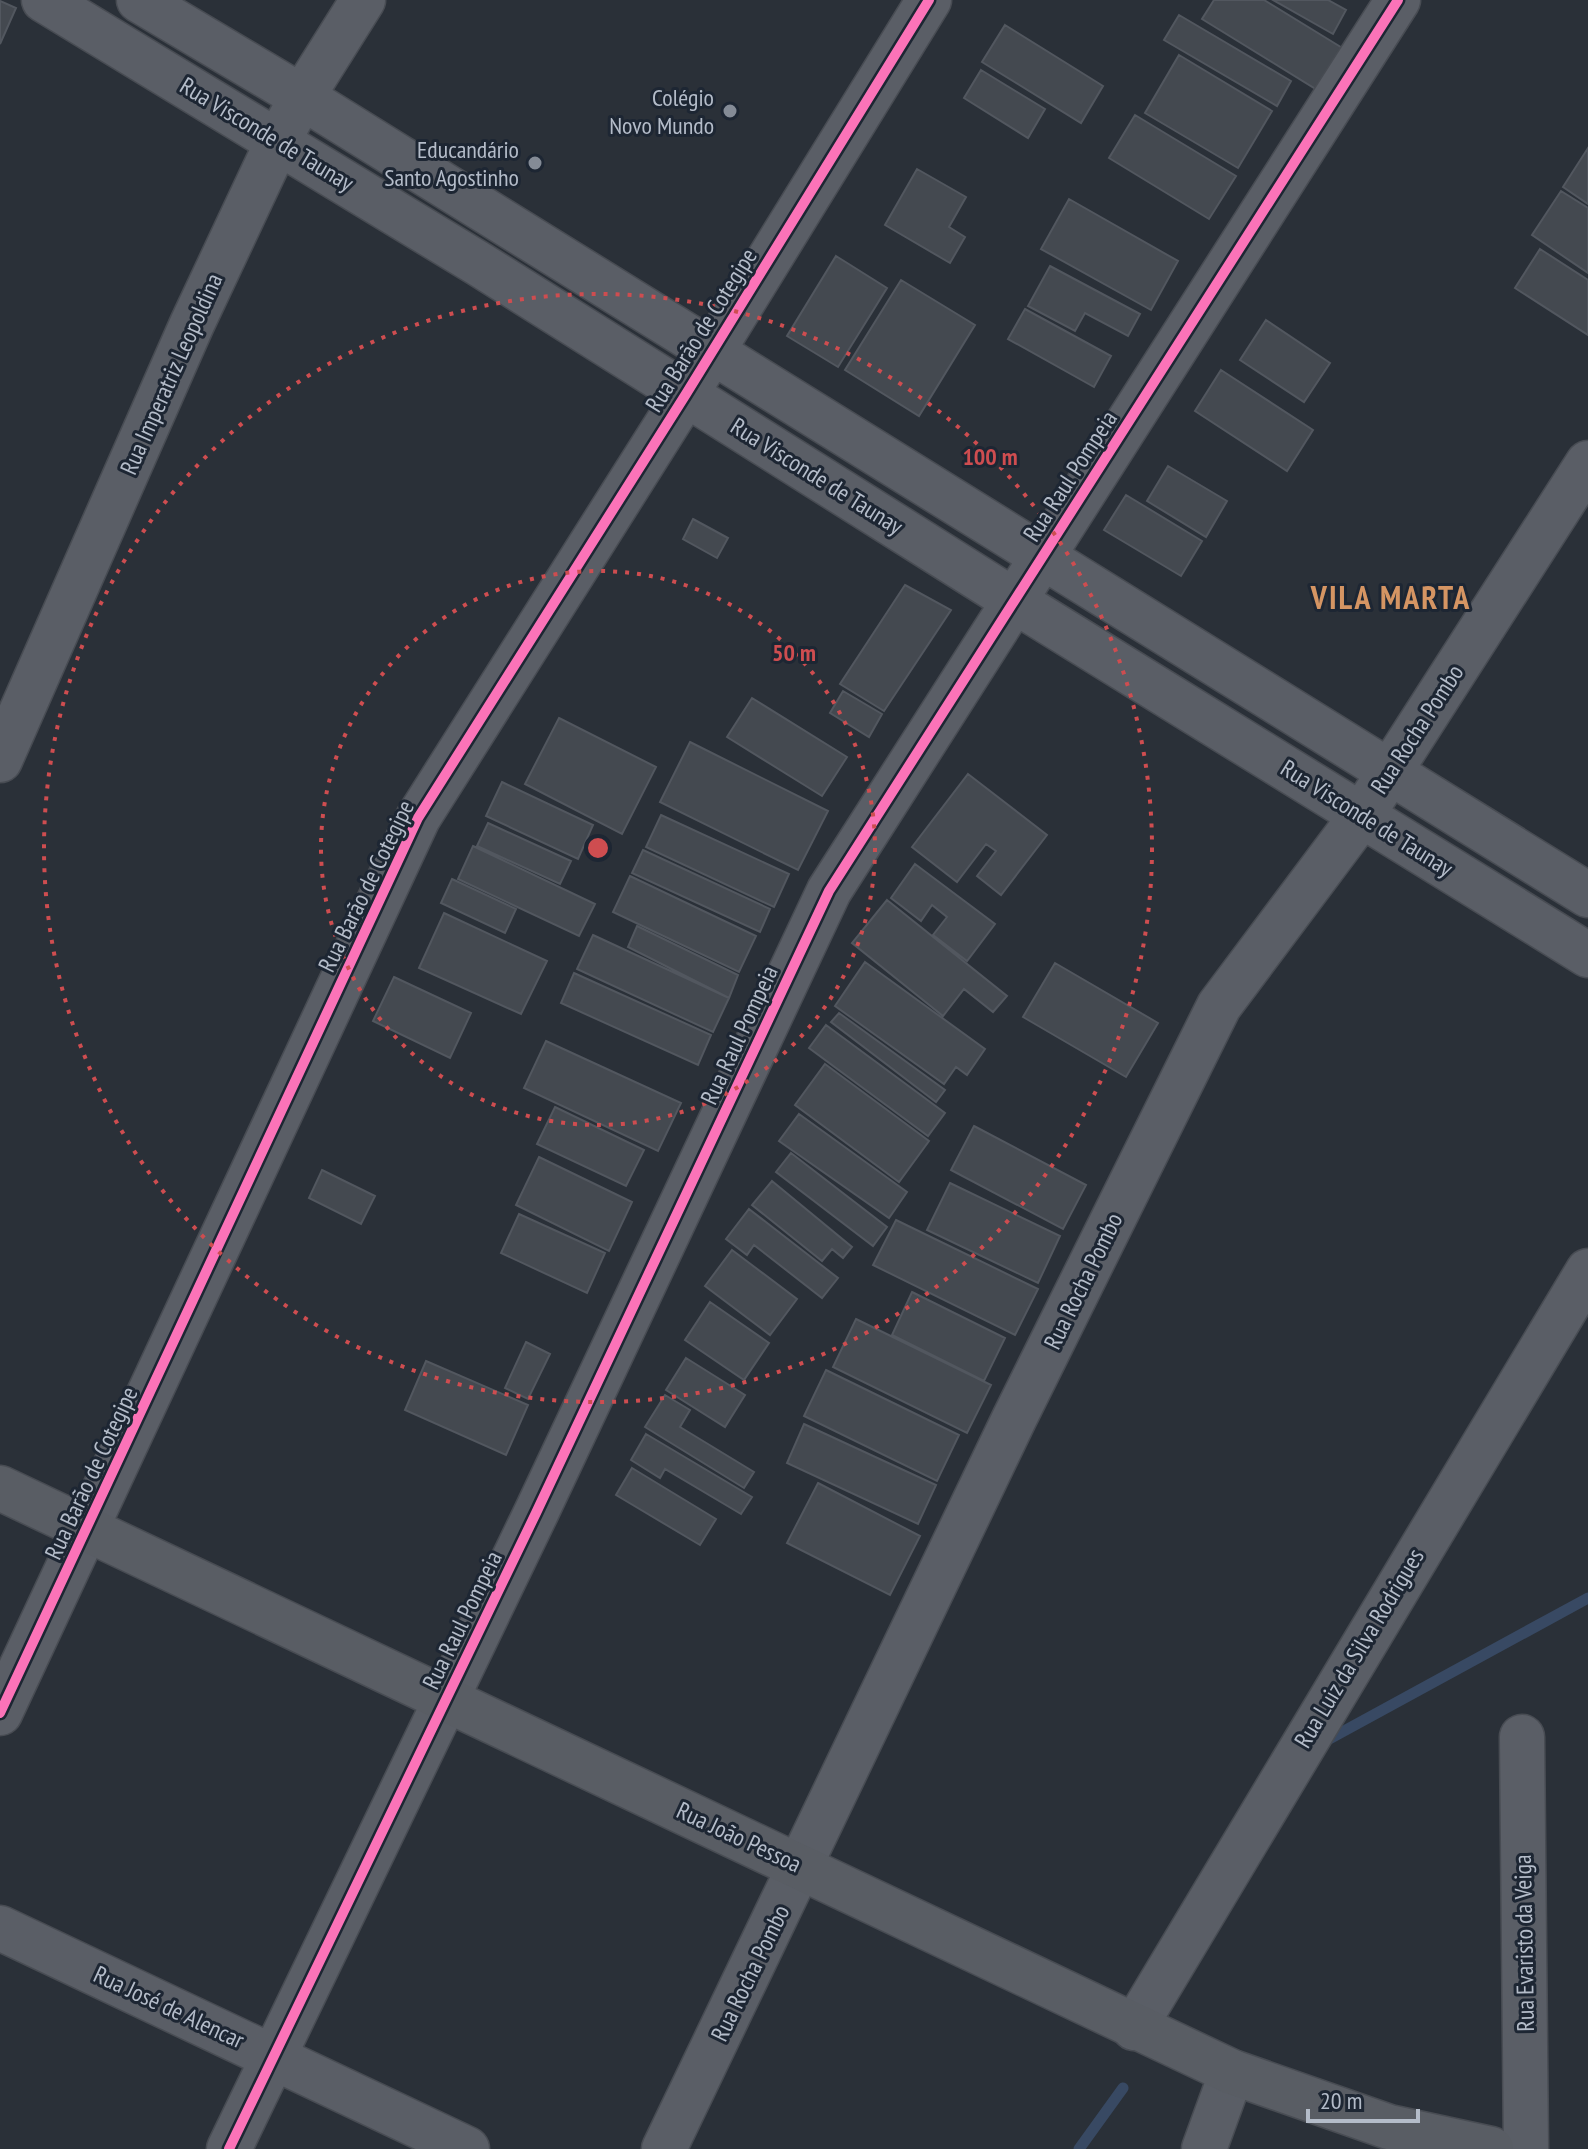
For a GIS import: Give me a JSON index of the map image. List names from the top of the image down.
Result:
{
  "streets": {
    "main road": ["Rua João Pessoa"],
    "street": [
      "Rua Visconde de Taunay",
      "Rua Barão de Cotegipe",
      "Rua Imperatriz Leopoldina",
      "Rua Raul Pompeia",
      "Rua Rocha Pombo",
      "Rua Luiz da Silva Rodrigues",
      "Rua Evaristo da Veiga",
      "Rua José de Alencar"
    ]
  },
  "crossings": [
    ["Rua Visconde de Taunay", "Rua Barão de Cotegipe"],
    ["Rua Visconde de Taunay", "Rua Imperatriz Leopoldina"],
    ["Rua Visconde de Taunay", "Rua Raul Pompeia"],
    ["Rua Visconde de Taunay", "Rua Rocha Pombo"],
    ["Rua Barão de Cotegipe", "Rua João Pessoa"],
    ["Rua Raul Pompeia", "Rua João Pessoa"],
    ["Rua Raul Pompeia", "Rua José de Alencar"],
    ["Rua Rocha Pombo", "Rua João Pessoa"],
    ["Rua Luiz da Silva Rodrigues", "Rua João Pessoa"]
  ],
  "districts": ["VILA MARTA"],
  "places": ["Colégio Novo Mundo", "Educandário Santo Agostinho"],
  "scale_bar": "20 m",
  "rings": ["100 m", "50 m"]
}
